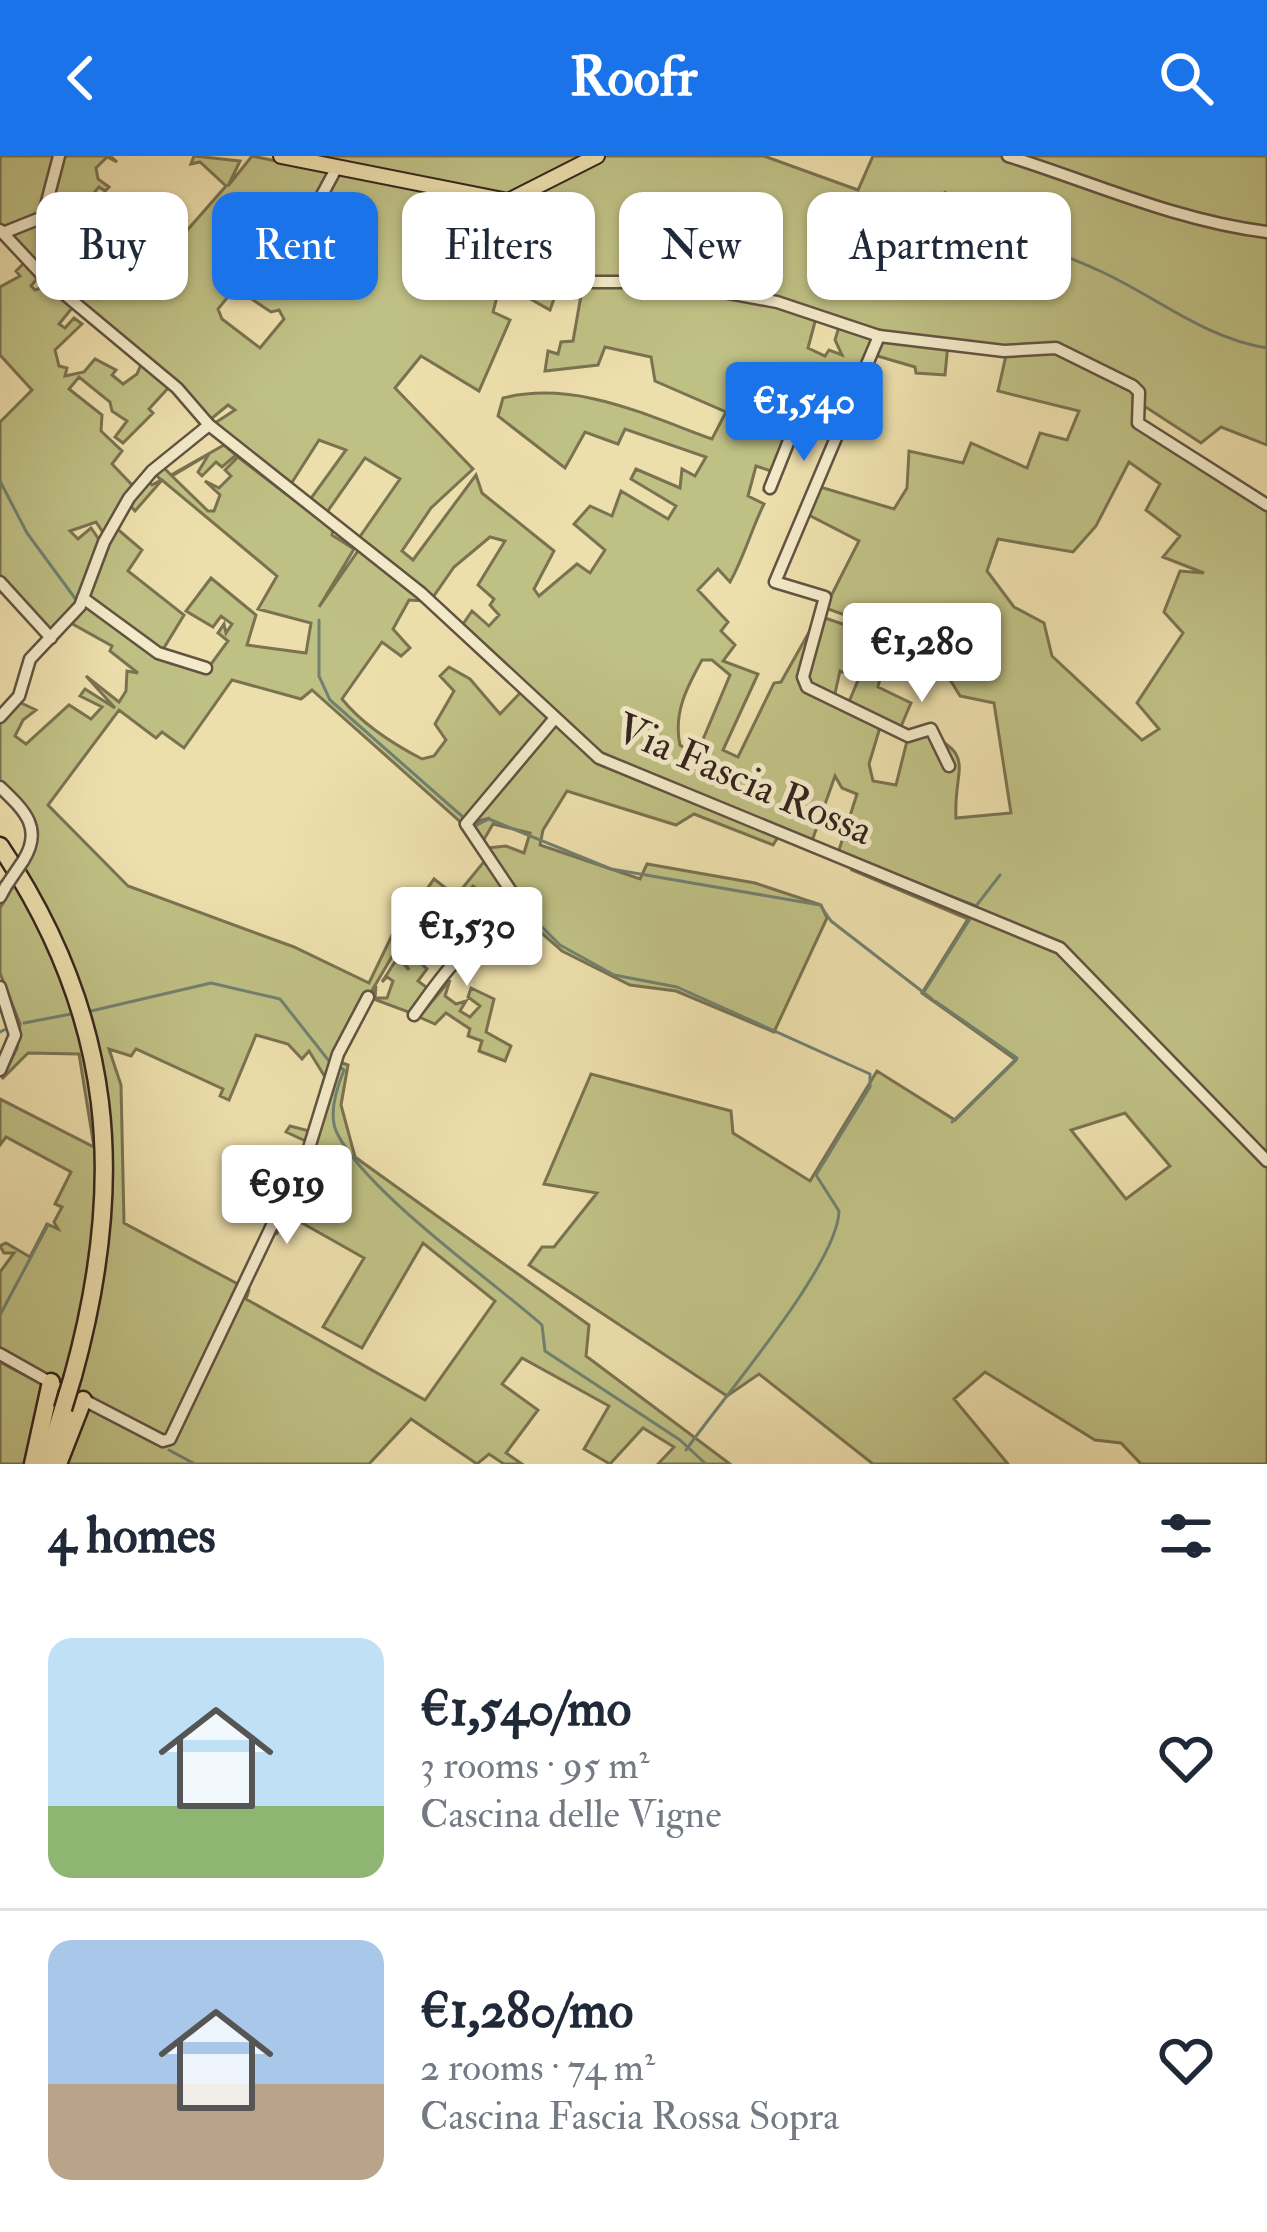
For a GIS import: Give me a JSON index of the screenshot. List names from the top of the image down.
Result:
{
  "streets": {
    "street": ["Via Fascia Rossa"]
  },
  "page": {
    "header": "Roofr",
    "chip": [
      "Buy",
      "Rent",
      "Filters",
      "New",
      "Apartment"
    ],
    "price": [
      "€1,540",
      "€1,280",
      "€1,530",
      "€919"
    ],
    "heading": "4 homes",
    "list": [
      {
        "name": "€1,540/mo",
        "note": "3 rooms · 95 m² · Cascina delle Vigne"
      },
      {
        "name": "€1,280/mo",
        "note": "2 rooms · 74 m² · Cascina Fascia Rossa Sopra"
      }
    ]
  }
}
